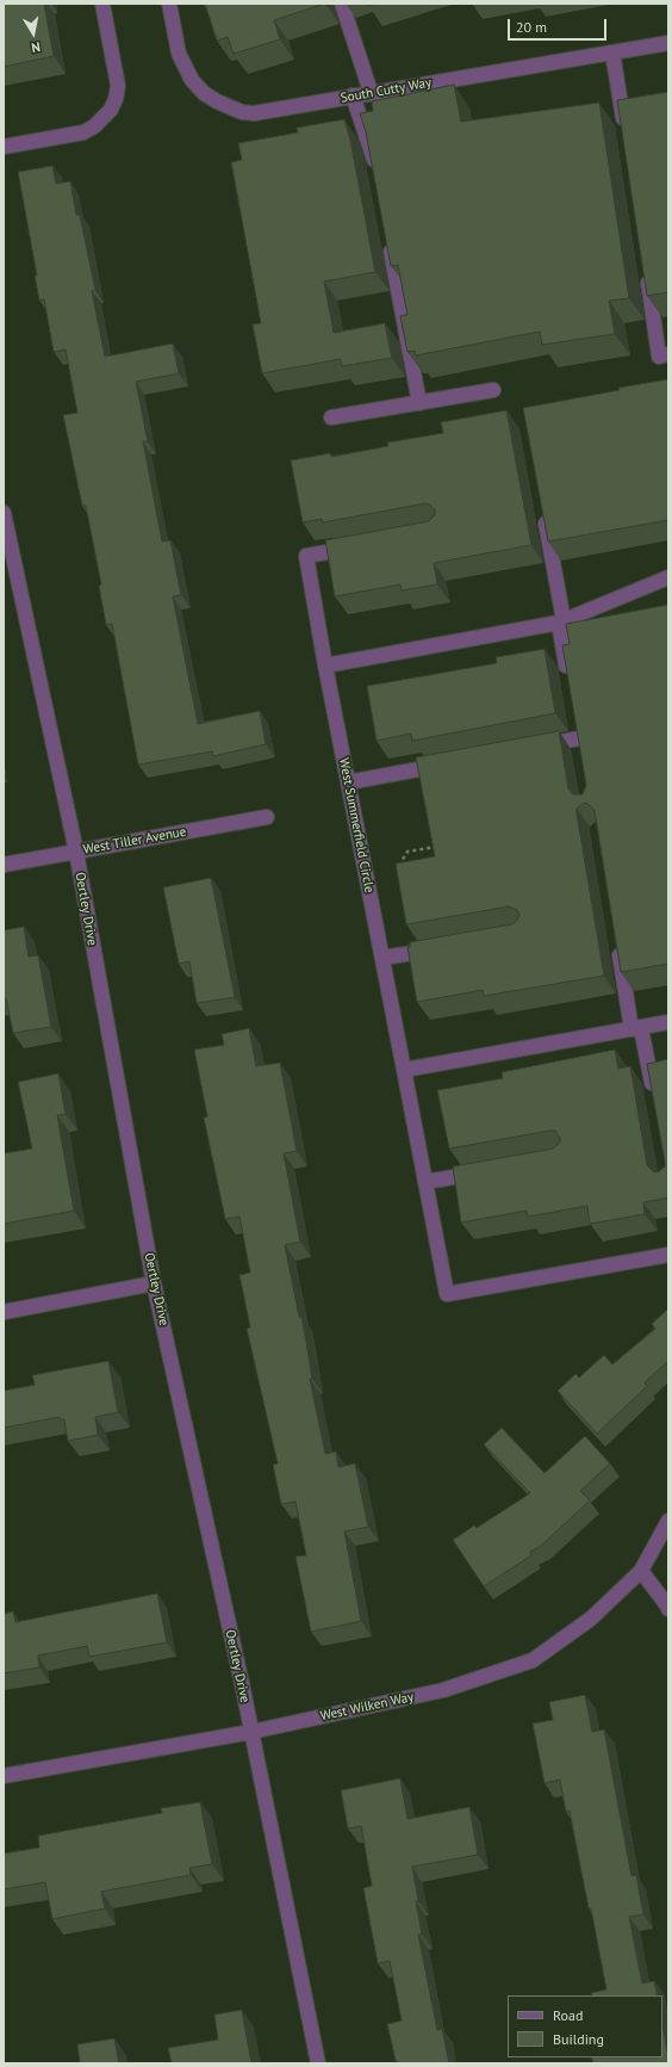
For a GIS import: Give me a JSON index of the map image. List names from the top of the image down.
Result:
{
  "streets": {
    "street": [
      "South Cutty Way",
      "West Summerfield Circle",
      "West Tiller Avenue",
      "Oertley Drive",
      "West Wilken Way"
    ]
  },
  "crossings": [
    ["West Tiller Avenue", "Oertley Drive"],
    ["Oertley Drive", "West Wilken Way"]
  ],
  "legend": ["Road", "Building"],
  "scale_bar": "20 m",
  "north": "bottom"
}
